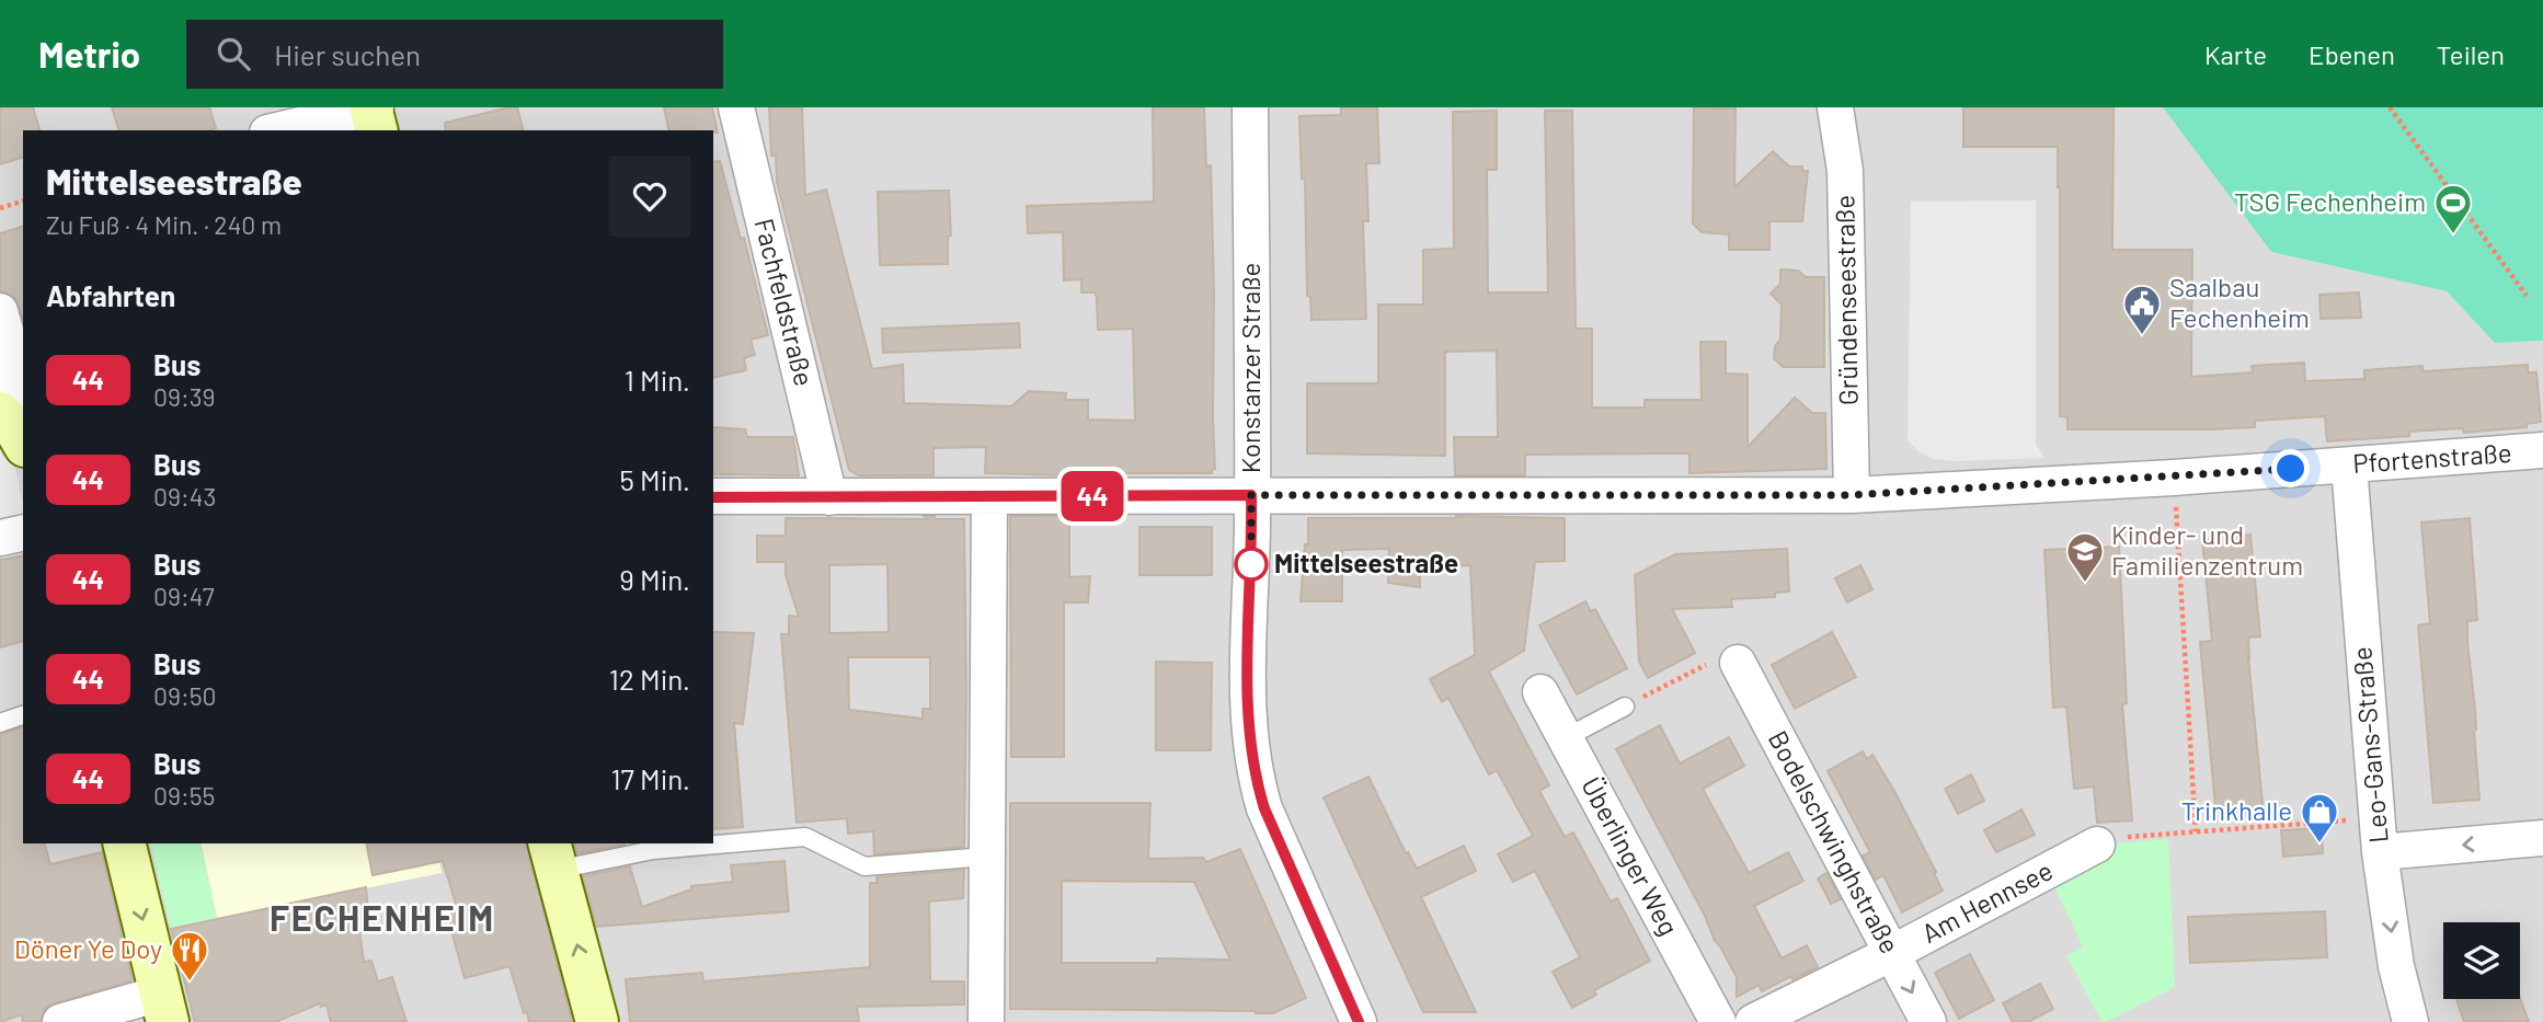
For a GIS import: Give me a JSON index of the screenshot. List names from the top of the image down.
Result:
{
  "streets": {
    "street": [
      "Gründenseestraße",
      "Fachfeldstraße",
      "Konstanzer Straße",
      "Pfortenstraße",
      "Leo-Gans-Straße",
      "Bodelschwinghstraße",
      "Überlinger Weg",
      "Am Hennsee"
    ]
  },
  "crossings": [
    ["Gründenseestraße", "Pfortenstraße"],
    ["Fachfeldstraße", "Pfortenstraße"],
    ["Konstanzer Straße", "Pfortenstraße"],
    ["Pfortenstraße", "Leo-Gans-Straße"],
    ["Bodelschwinghstraße", "Am Hennsee"]
  ],
  "districts": ["FECHENHEIM"],
  "places": {
    "sports": ["TSG Fechenheim"],
    "public building": ["Saalbau Fechenheim"],
    "other": ["Mittelseestraße"],
    "school or university": ["Kinder- und Familienzentrum"],
    "shop": ["Trinkhalle"],
    "restaurant": ["Döner Ye Doy"]
  },
  "lines": ["bus line 44"],
  "page": {
    "header": "Metrio",
    "search": "Hier suchen",
    "nav": ["Karte", "Ebenen", "Teilen"],
    "on_map": "44",
    "heading": [
      ["Mittelseestraße", "Zu Fuß · 4 Min. · 240 m"],
      "Abfahrten"
    ],
    "list": [
      {
        "mark": "44",
        "name": "Bus",
        "note": "09:39",
        "value": "1 Min."
      },
      {
        "mark": "44",
        "name": "Bus",
        "note": "09:43",
        "value": "5 Min."
      },
      {
        "mark": "44",
        "name": "Bus",
        "note": "09:47",
        "value": "9 Min."
      },
      {
        "mark": "44",
        "name": "Bus",
        "note": "09:50",
        "value": "12 Min."
      },
      {
        "mark": "44",
        "name": "Bus",
        "note": "09:55",
        "value": "17 Min."
      }
    ]
  }
}
